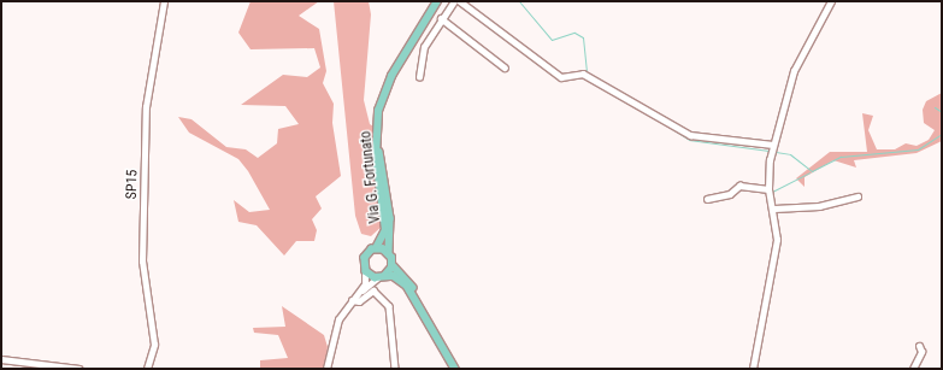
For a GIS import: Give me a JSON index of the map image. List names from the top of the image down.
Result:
{
  "streets": {
    "main road": ["Via G. Fortunato"],
    "street": ["SP15"]
  }
}
